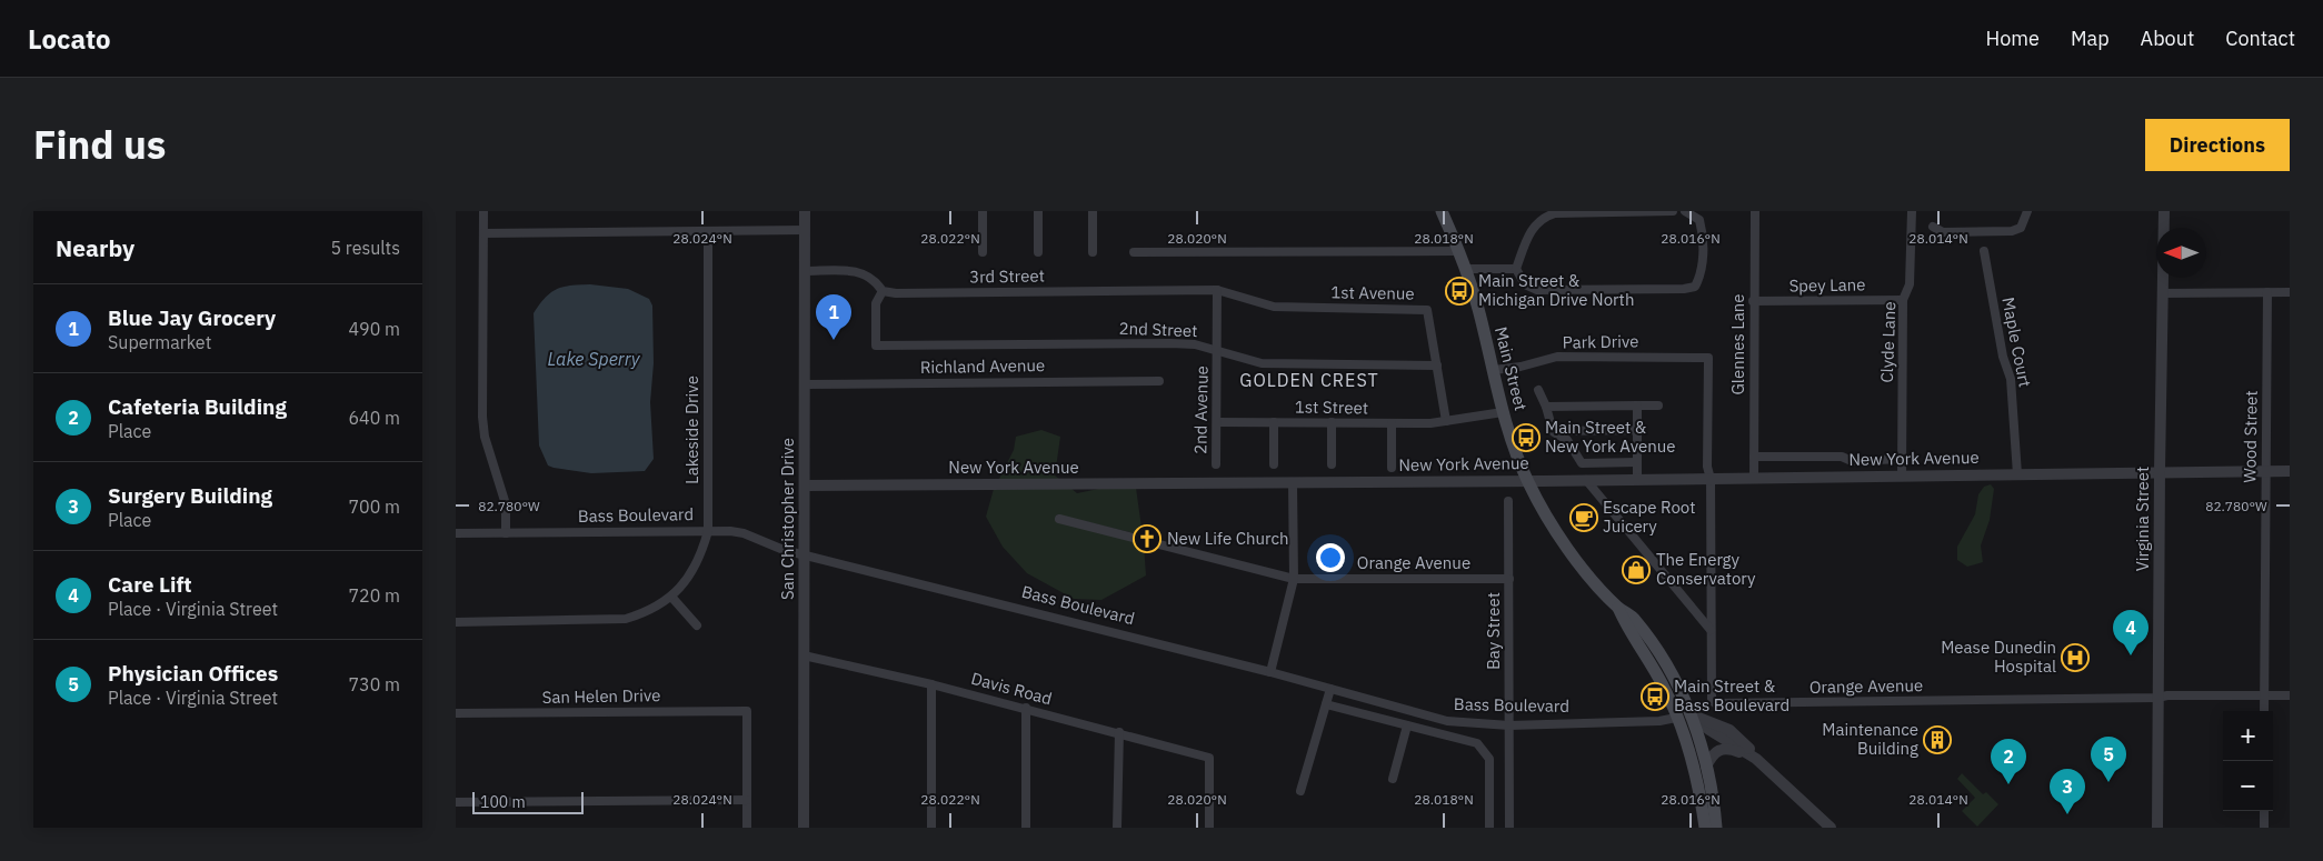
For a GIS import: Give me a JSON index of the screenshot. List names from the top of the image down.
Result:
{
  "streets": {
    "main road": ["Main Street"],
    "street": [
      "3rd Street",
      "Spey Lane",
      "1st Avenue",
      "2nd Street",
      "Park Drive",
      "Clyde Lane",
      "Maple Court",
      "Glennes Lane",
      "Richland Avenue",
      "1st Street",
      "2nd Avenue",
      "Lakeside Drive",
      "Wood Street",
      "New York Avenue",
      "Bass Boulevard",
      "San Christopher Drive",
      "Virginia Street",
      "Orange Avenue",
      "Bay Street",
      "Davis Road",
      "San Helen Drive"
    ]
  },
  "crossings": [
    ["3rd Street", "1st Avenue"],
    ["3rd Street", "2nd Street"],
    ["3rd Street", "2nd Avenue"],
    ["Spey Lane", "Clyde Lane"],
    ["Spey Lane", "Glennes Lane"],
    ["1st Avenue", "2nd Street"],
    ["1st Avenue", "1st Street"],
    ["1st Avenue", "2nd Avenue"],
    ["2nd Street", "2nd Avenue"],
    ["Park Drive", "Main Street"],
    ["Park Drive", "New York Avenue"],
    ["Clyde Lane", "New York Avenue"],
    ["Maple Court", "New York Avenue"],
    ["Glennes Lane", "New York Avenue"],
    ["Richland Avenue", "San Christopher Drive"],
    ["Main Street", "New York Avenue"],
    ["Main Street", "Bass Boulevard"],
    ["1st Street", "2nd Avenue"],
    ["Lakeside Drive", "Bass Boulevard"],
    ["Wood Street", "New York Avenue"],
    ["Wood Street", "Orange Avenue"],
    ["New York Avenue", "San Christopher Drive"],
    ["New York Avenue", "Virginia Street"],
    ["Bass Boulevard", "San Christopher Drive"],
    ["Bass Boulevard", "Bay Street"],
    ["San Christopher Drive", "Davis Road"],
    ["Virginia Street", "Orange Avenue"],
    ["Orange Avenue", "Bay Street"]
  ],
  "districts": ["GOLDEN CREST"],
  "water": ["Lake Sperry"],
  "places": {
    "bus stop": ["Main Street & Michigan Drive North", "Main Street & New York Avenue", "Main Street & Bass Boulevard"],
    "cafe": ["Escape Root Juicery"],
    "church": ["New Life Church"],
    "shop": ["The Energy Conservatory"],
    "hospital": ["Mease Dunedin Hospital"],
    "building": ["Maintenance Building"]
  },
  "scale_bar": "100 m",
  "north": "left",
  "page": {
    "header": "Locato",
    "nav": [
      "Home",
      "Map",
      "About",
      "Contact"
    ],
    "title": "Find us",
    "buttons": "Directions",
    "heading": ["Nearby", "5 results"],
    "list": [
      {
        "mark": "1",
        "name": "Blue Jay Grocery",
        "note": "Supermarket",
        "value": "490 m"
      },
      {
        "mark": "2",
        "name": "Cafeteria Building",
        "note": "Place",
        "value": "640 m"
      },
      {
        "mark": "3",
        "name": "Surgery Building",
        "note": "Place",
        "value": "700 m"
      },
      {
        "mark": "4",
        "name": "Care Lift",
        "note": "Place · Virginia Street",
        "value": "720 m"
      },
      {
        "mark": "5",
        "name": "Physician Offices",
        "note": "Place · Virginia Street",
        "value": "730 m"
      }
    ],
    "pins": [
      "1",
      "4",
      "5",
      "2",
      "3"
    ],
    "map_buttons": ["+", "−"],
    "scale": "100 m"
  },
  "coordinates": [
    "28.024°N",
    "28.022°N",
    "28.020°N",
    "28.018°N",
    "28.016°N",
    "28.014°N",
    "82.780°W"
  ]
}
